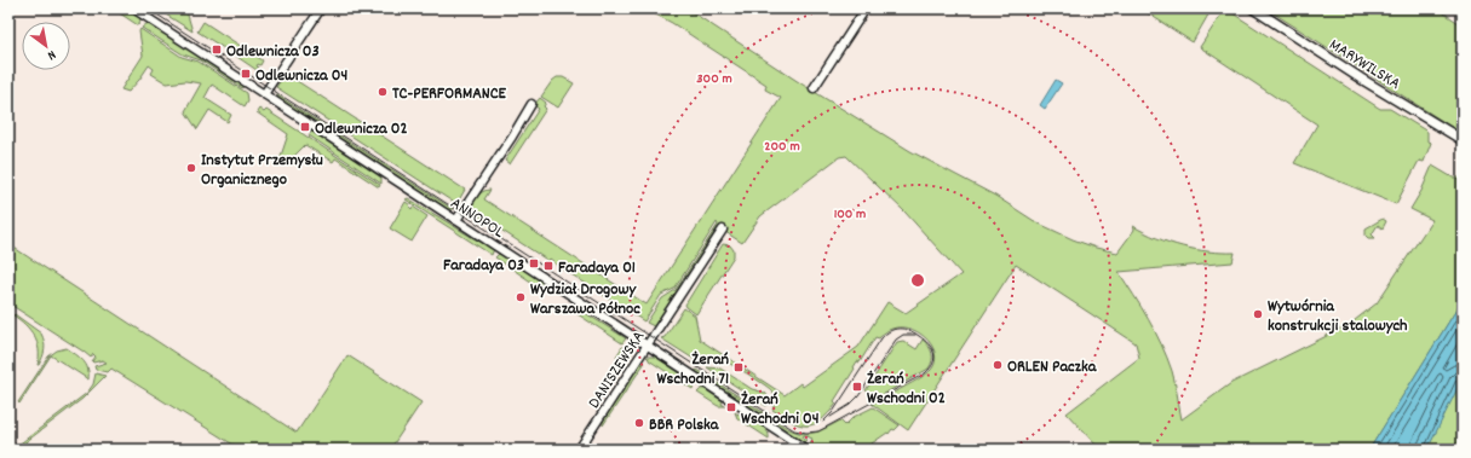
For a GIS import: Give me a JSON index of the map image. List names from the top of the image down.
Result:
{
  "streets": {
    "main road": ["MARYWILSKA"],
    "street": ["ANNOPOL", "DANISZEWSKA"]
  },
  "crossings": [
    ["ANNOPOL", "DANISZEWSKA"]
  ],
  "places": {
    "transit": [
      "Odlewnicza 03",
      "Odlewnicza 04",
      "Odlewnicza 02",
      "Faradaya 03",
      "Faradaya 01",
      "Żerań Wschodni 71",
      "Żerań Wschodni 02",
      "Żerań Wschodni 04"
    ],
    "other": [
      "TC-PERFORMANCE",
      "Instytut Przemysłu Organicznego",
      "Wydział Drogowy Warszawa Północ",
      "Wytwórnia konstrukcji stalowych",
      "ORLEN Paczka",
      "BBR Polska"
    ]
  },
  "north": "bottom right",
  "rings": ["300 m", "200 m", "100 m"]
}
